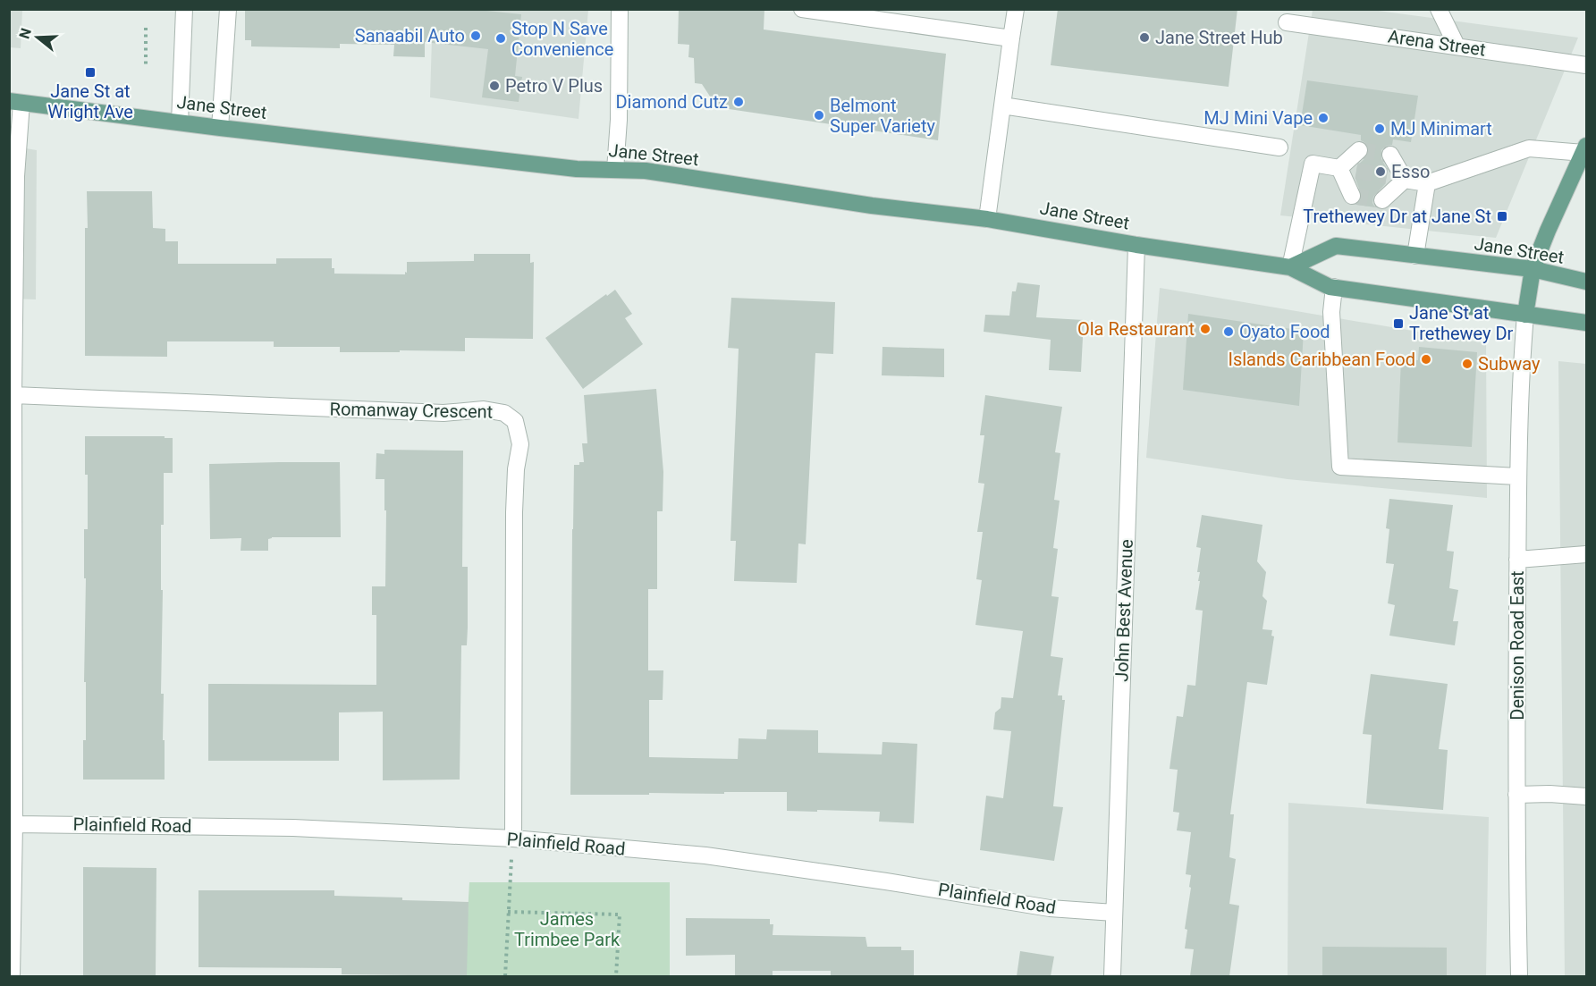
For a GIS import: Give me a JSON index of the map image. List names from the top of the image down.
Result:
{
  "streets": {
    "main road": ["Jane Street"],
    "street": [
      "Arena Street",
      "Romanway Crescent",
      "John Best Avenue",
      "Denison Road East",
      "Plainfield Road"
    ]
  },
  "crossings": [
    ["Jane Street", "John Best Avenue"],
    ["Jane Street", "Denison Road East"],
    ["Romanway Crescent", "Plainfield Road"],
    ["John Best Avenue", "Plainfield Road"]
  ],
  "parks": ["James Trimbee Park"],
  "places": {
    "other": [
      "Sanaabil Auto",
      "Jane Street Hub",
      "Stop N Save Convenience",
      "Petro V Plus",
      "Diamond Cutz",
      "Belmont Super Variety",
      "MJ Mini Vape",
      "MJ Minimart",
      "Esso",
      "Ola Restaurant",
      "Oyato Food",
      "Islands Caribbean Food",
      "Subway"
    ],
    "transit": ["Jane St at Wright Ave", "Trethewey Dr at Jane St", "Jane St at Trethewey Dr"]
  },
  "north": "left"
}
